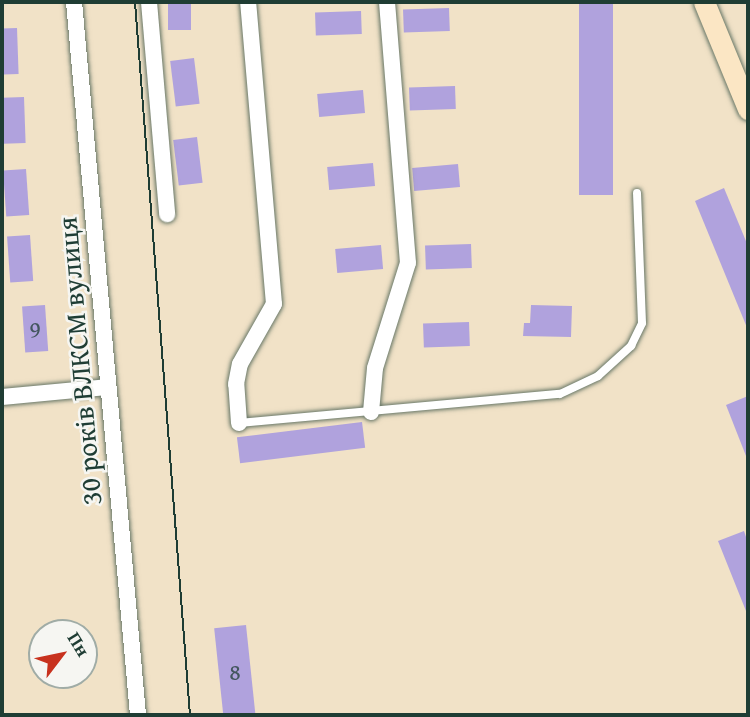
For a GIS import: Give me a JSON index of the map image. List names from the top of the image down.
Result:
{
  "streets": {
    "street": ["30 років ВЛКСМ вулиця"]
  },
  "house_numbers": ["9", "8"],
  "north": "top right"
}
